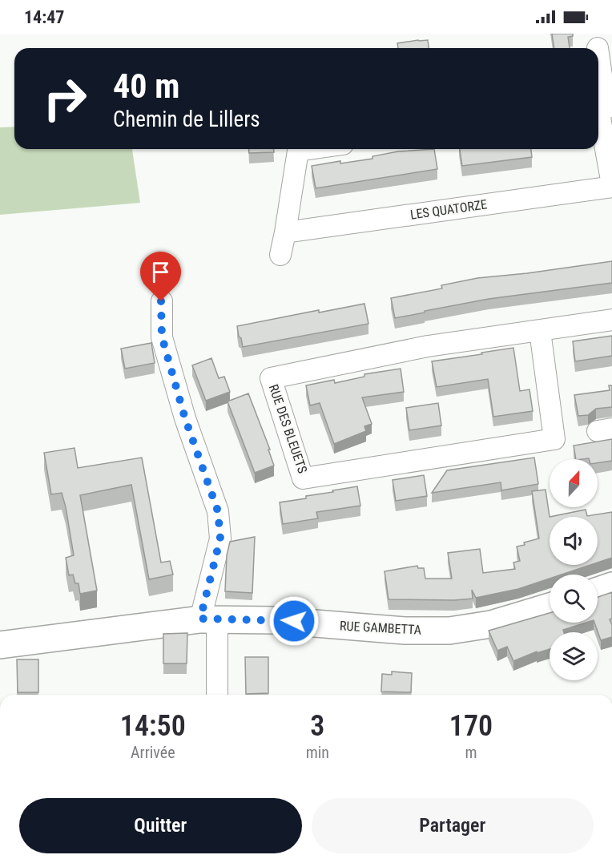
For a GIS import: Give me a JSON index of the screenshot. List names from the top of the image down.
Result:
{
  "streets": {
    "main road": ["RUE GAMBETTA"],
    "street": ["LES QUATORZE", "RUE DES BLEUETS"]
  },
  "north": "top",
  "page": {
    "status": "14:47",
    "turn": ["40 m", "Chemin de Lillers"],
    "eta": [
      "14:50",
      "Arrivée",
      "3",
      "min",
      "170",
      "m"
    ],
    "buttons": ["Quitter", "Partager"]
  }
}
